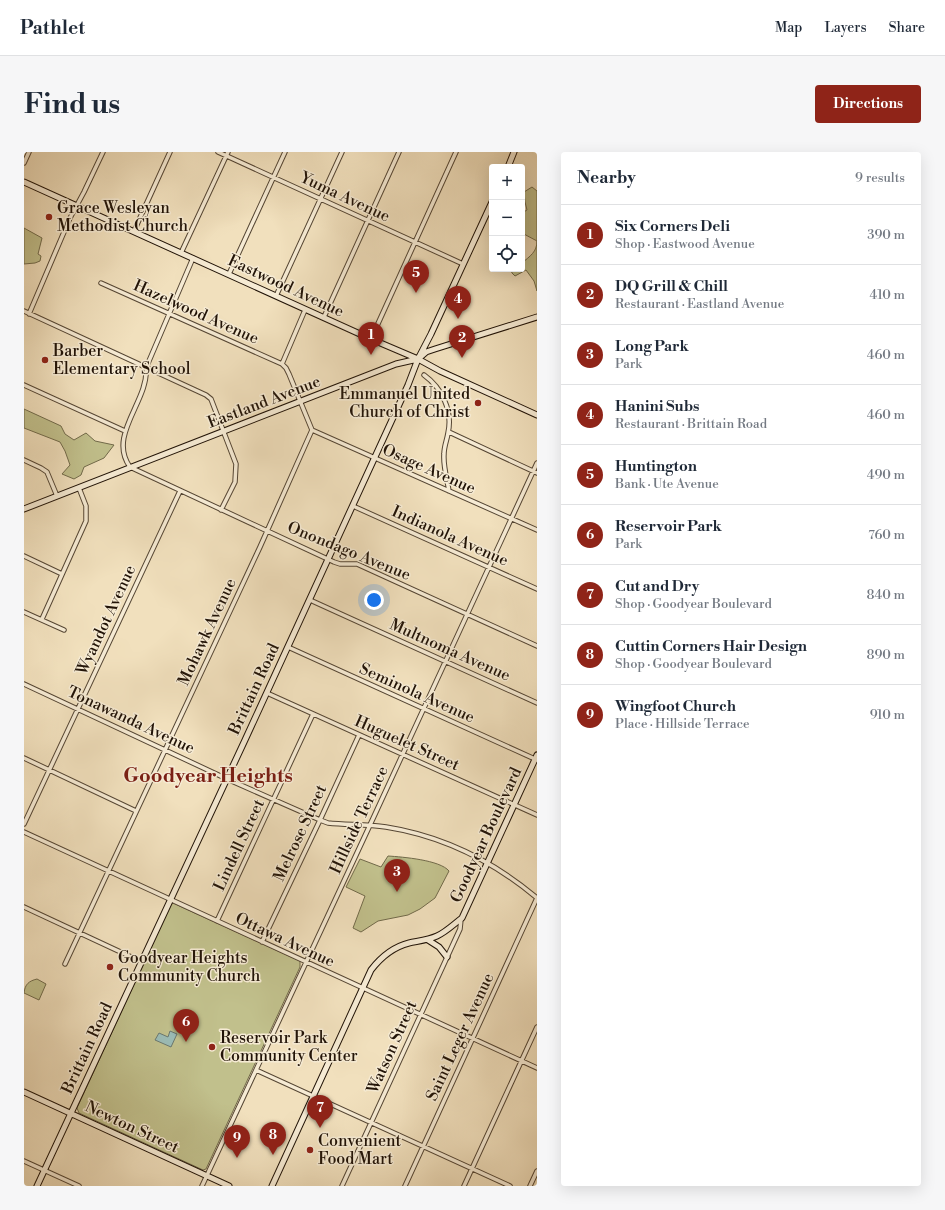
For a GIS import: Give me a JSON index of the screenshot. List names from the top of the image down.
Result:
{
  "streets": {
    "street": [
      "Yuma Avenue",
      "Eastwood Avenue",
      "Hazelwood Avenue",
      "Eastland Avenue",
      "Osage Avenue",
      "Indianola Avenue",
      "Onondago Avenue",
      "Wyandot Avenue",
      "Mohawk Avenue",
      "Multnoma Avenue",
      "Brittain Road",
      "Seminola Avenue",
      "Tonawanda Avenue",
      "Huguelet Street",
      "Hillside Terrace",
      "Melrose Street",
      "Goodyear Boulevard",
      "Lindell Street",
      "Ottawa Avenue",
      "Saint Leger Avenue",
      "Watson Street",
      "Newton Street"
    ]
  },
  "crossings": [
    ["Yuma Avenue", "Brittain Road"],
    ["Eastwood Avenue", "Eastland Avenue"],
    ["Eastwood Avenue", "Brittain Road"],
    ["Eastland Avenue", "Onondago Avenue"],
    ["Eastland Avenue", "Brittain Road"],
    ["Osage Avenue", "Mohawk Avenue"],
    ["Osage Avenue", "Brittain Road"],
    ["Osage Avenue", "Hillside Terrace"],
    ["Indianola Avenue", "Brittain Road"],
    ["Indianola Avenue", "Hillside Terrace"],
    ["Onondago Avenue", "Wyandot Avenue"],
    ["Onondago Avenue", "Mohawk Avenue"],
    ["Onondago Avenue", "Brittain Road"],
    ["Onondago Avenue", "Hillside Terrace"],
    ["Wyandot Avenue", "Tonawanda Avenue"],
    ["Mohawk Avenue", "Tonawanda Avenue"],
    ["Mohawk Avenue", "Ottawa Avenue"],
    ["Multnoma Avenue", "Brittain Road"],
    ["Multnoma Avenue", "Hillside Terrace"],
    ["Brittain Road", "Seminola Avenue"],
    ["Brittain Road", "Tonawanda Avenue"],
    ["Brittain Road", "Huguelet Street"],
    ["Brittain Road", "Ottawa Avenue"],
    ["Brittain Road", "Newton Street"],
    ["Seminola Avenue", "Hillside Terrace"],
    ["Seminola Avenue", "Goodyear Boulevard"],
    ["Tonawanda Avenue", "Hillside Terrace"],
    ["Tonawanda Avenue", "Melrose Street"],
    ["Tonawanda Avenue", "Goodyear Boulevard"],
    ["Tonawanda Avenue", "Lindell Street"],
    ["Tonawanda Avenue", "Saint Leger Avenue"],
    ["Huguelet Street", "Hillside Terrace"],
    ["Huguelet Street", "Melrose Street"],
    ["Huguelet Street", "Goodyear Boulevard"],
    ["Huguelet Street", "Lindell Street"],
    ["Hillside Terrace", "Ottawa Avenue"],
    ["Hillside Terrace", "Newton Street"],
    ["Melrose Street", "Ottawa Avenue"],
    ["Goodyear Boulevard", "Ottawa Avenue"],
    ["Goodyear Boulevard", "Watson Street"],
    ["Lindell Street", "Ottawa Avenue"],
    ["Ottawa Avenue", "Saint Leger Avenue"],
    ["Ottawa Avenue", "Watson Street"]
  ],
  "districts": ["Goodyear Heights"],
  "places": [
    "Grace Wesleyan Methodist Church",
    "Barber Elementary School",
    "Emmanuel United Church of Christ",
    "Goodyear Heights Community Church",
    "Reservoir Park Community Center",
    "Convenient Food Mart"
  ],
  "page": {
    "header": "Pathlet",
    "nav": ["Map", "Layers", "Share"],
    "buttons": "Directions",
    "title": "Find us",
    "heading": ["Nearby", "9 results"],
    "map_buttons": ["+", "−"],
    "list": [
      {
        "mark": "1",
        "name": "Six Corners Deli",
        "note": "Shop · Eastwood Avenue",
        "value": "390 m"
      },
      {
        "mark": "2",
        "name": "DQ Grill & Chill",
        "note": "Restaurant · Eastland Avenue",
        "value": "410 m"
      },
      {
        "mark": "3",
        "name": "Long Park",
        "note": "Park",
        "value": "460 m"
      },
      {
        "mark": "4",
        "name": "Hanini Subs",
        "note": "Restaurant · Brittain Road",
        "value": "460 m"
      },
      {
        "mark": "5",
        "name": "Huntington",
        "note": "Bank · Ute Avenue",
        "value": "490 m"
      },
      {
        "mark": "6",
        "name": "Reservoir Park",
        "note": "Park",
        "value": "760 m"
      },
      {
        "mark": "7",
        "name": "Cut and Dry",
        "note": "Shop · Goodyear Boulevard",
        "value": "840 m"
      },
      {
        "mark": "8",
        "name": "Cuttin Corners Hair Design",
        "note": "Shop · Goodyear Boulevard",
        "value": "890 m"
      },
      {
        "mark": "9",
        "name": "Wingfoot Church",
        "note": "Place · Hillside Terrace",
        "value": "910 m"
      }
    ],
    "pins": [
      "5",
      "4",
      "1",
      "2",
      "3",
      "6",
      "7",
      "8",
      "9"
    ]
  }
}
